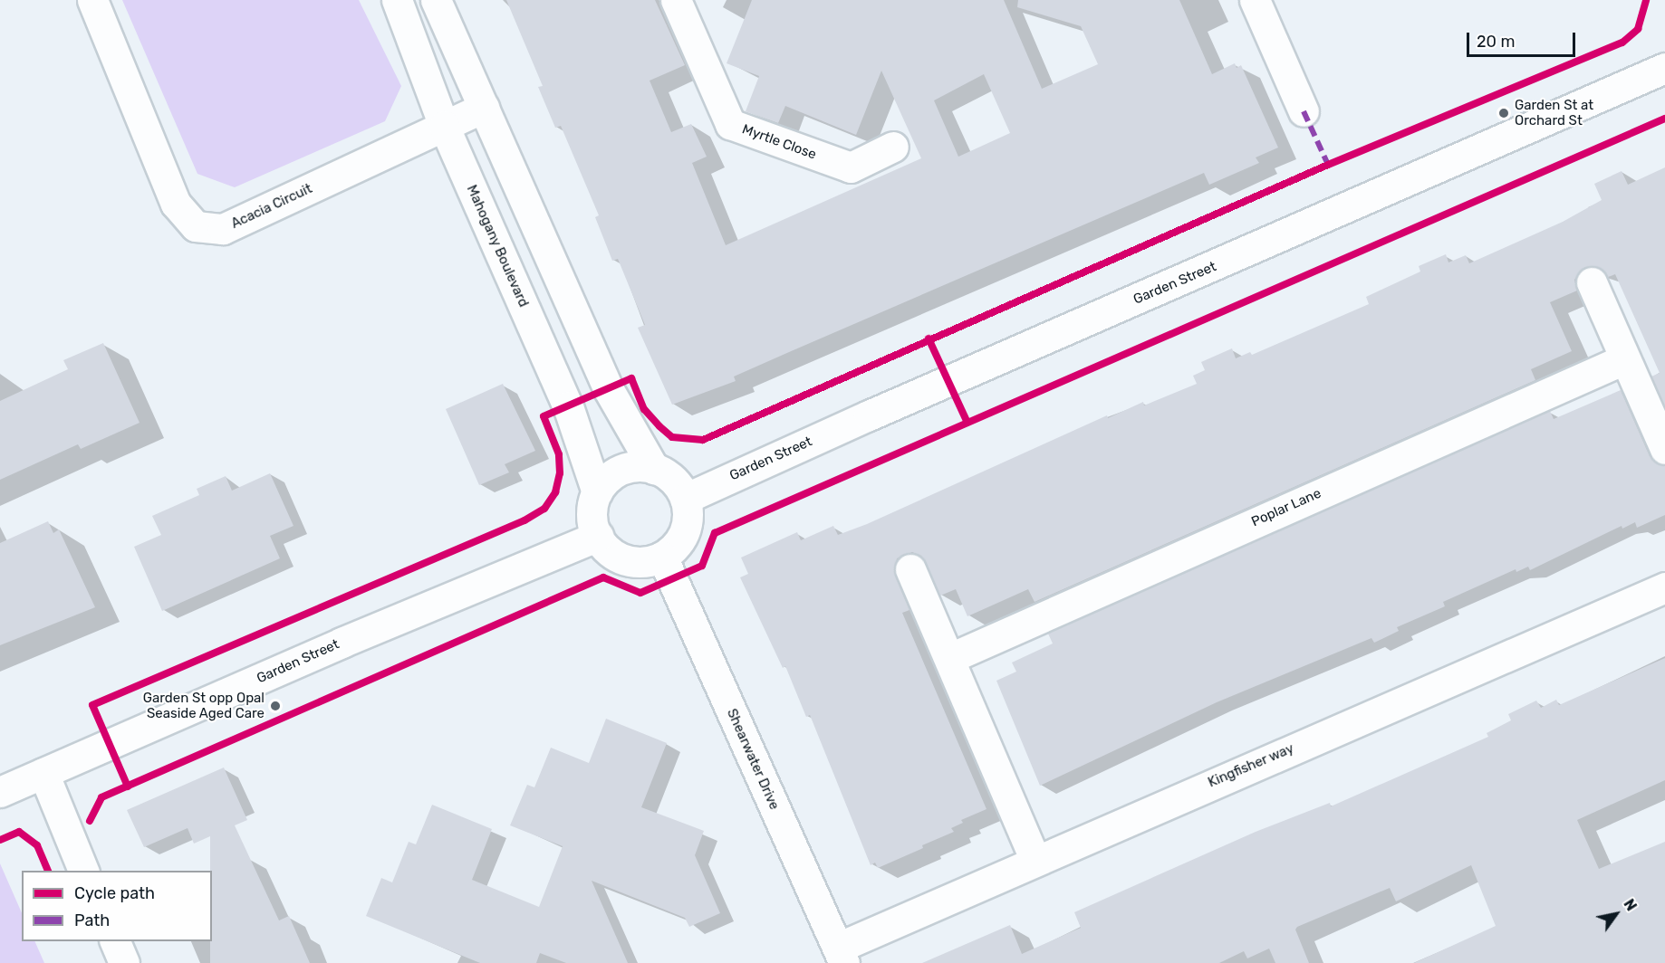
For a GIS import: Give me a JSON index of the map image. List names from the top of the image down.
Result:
{
  "streets": {
    "street": [
      "Myrtle Close",
      "Acacia Circuit",
      "Mahogany Boulevard",
      "Garden Street",
      "Poplar Lane",
      "Shearwater Drive",
      "Kingfisher way"
    ]
  },
  "crossings": [
    ["Acacia Circuit", "Mahogany Boulevard"],
    ["Mahogany Boulevard", "Garden Street"],
    ["Mahogany Boulevard", "Shearwater Drive"],
    ["Garden Street", "Shearwater Drive"],
    ["Shearwater Drive", "Kingfisher way"]
  ],
  "places": ["Garden St at Orchard St", "Garden St opp Opal Seaside Aged Care"],
  "legend": ["Cycle path", "Path"],
  "scale_bar": "20 m",
  "north": "top right"
}
